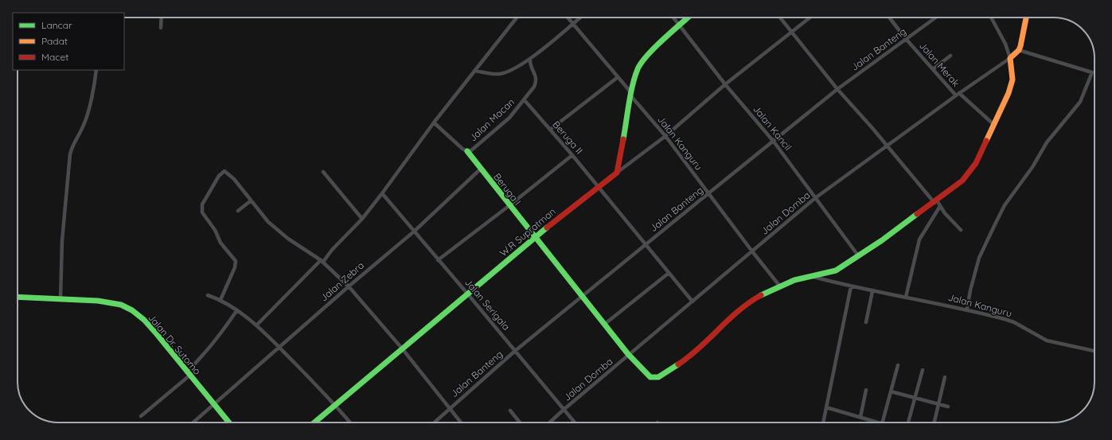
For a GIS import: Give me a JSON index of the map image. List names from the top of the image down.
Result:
{
  "streets": {
    "street": [
      "Jalan Banteng",
      "Jalan Merak",
      "Jalan Macan",
      "Jalan Kancil",
      "Beruga II",
      "Jalan Kanguru",
      "Beruga I",
      "Jalan Domba",
      "W.R Supratman",
      "Jalan Zebra",
      "Jalan Serigala",
      "Jalan Dr. Sutomo"
    ]
  },
  "crossings": [
    ["Jalan Banteng", "Jalan Merak"],
    ["Jalan Banteng", "Jalan Kancil"],
    ["Jalan Banteng", "Beruga II"],
    ["Jalan Banteng", "Jalan Kanguru"],
    ["Jalan Banteng", "Beruga I"],
    ["Jalan Banteng", "Jalan Serigala"],
    ["Jalan Merak", "Beruga I"],
    ["Jalan Merak", "Jalan Domba"],
    ["Jalan Macan", "Beruga II"],
    ["Jalan Macan", "Beruga I"],
    ["Jalan Kancil", "Beruga I"],
    ["Jalan Kancil", "Jalan Domba"],
    ["Beruga II", "Jalan Domba"],
    ["Beruga II", "W.R Supratman"],
    ["Jalan Kanguru", "Beruga I"],
    ["Jalan Kanguru", "Jalan Domba"],
    ["Beruga I", "Jalan Domba"],
    ["Beruga I", "W.R Supratman"],
    ["Beruga I", "Jalan Zebra"],
    ["Jalan Domba", "Jalan Serigala"],
    ["W.R Supratman", "Jalan Serigala"],
    ["Jalan Zebra", "Jalan Serigala"],
    ["Jalan Zebra", "Jalan Dr. Sutomo"]
  ],
  "legend": ["Lancar", "Padat", "Macet"]
}
